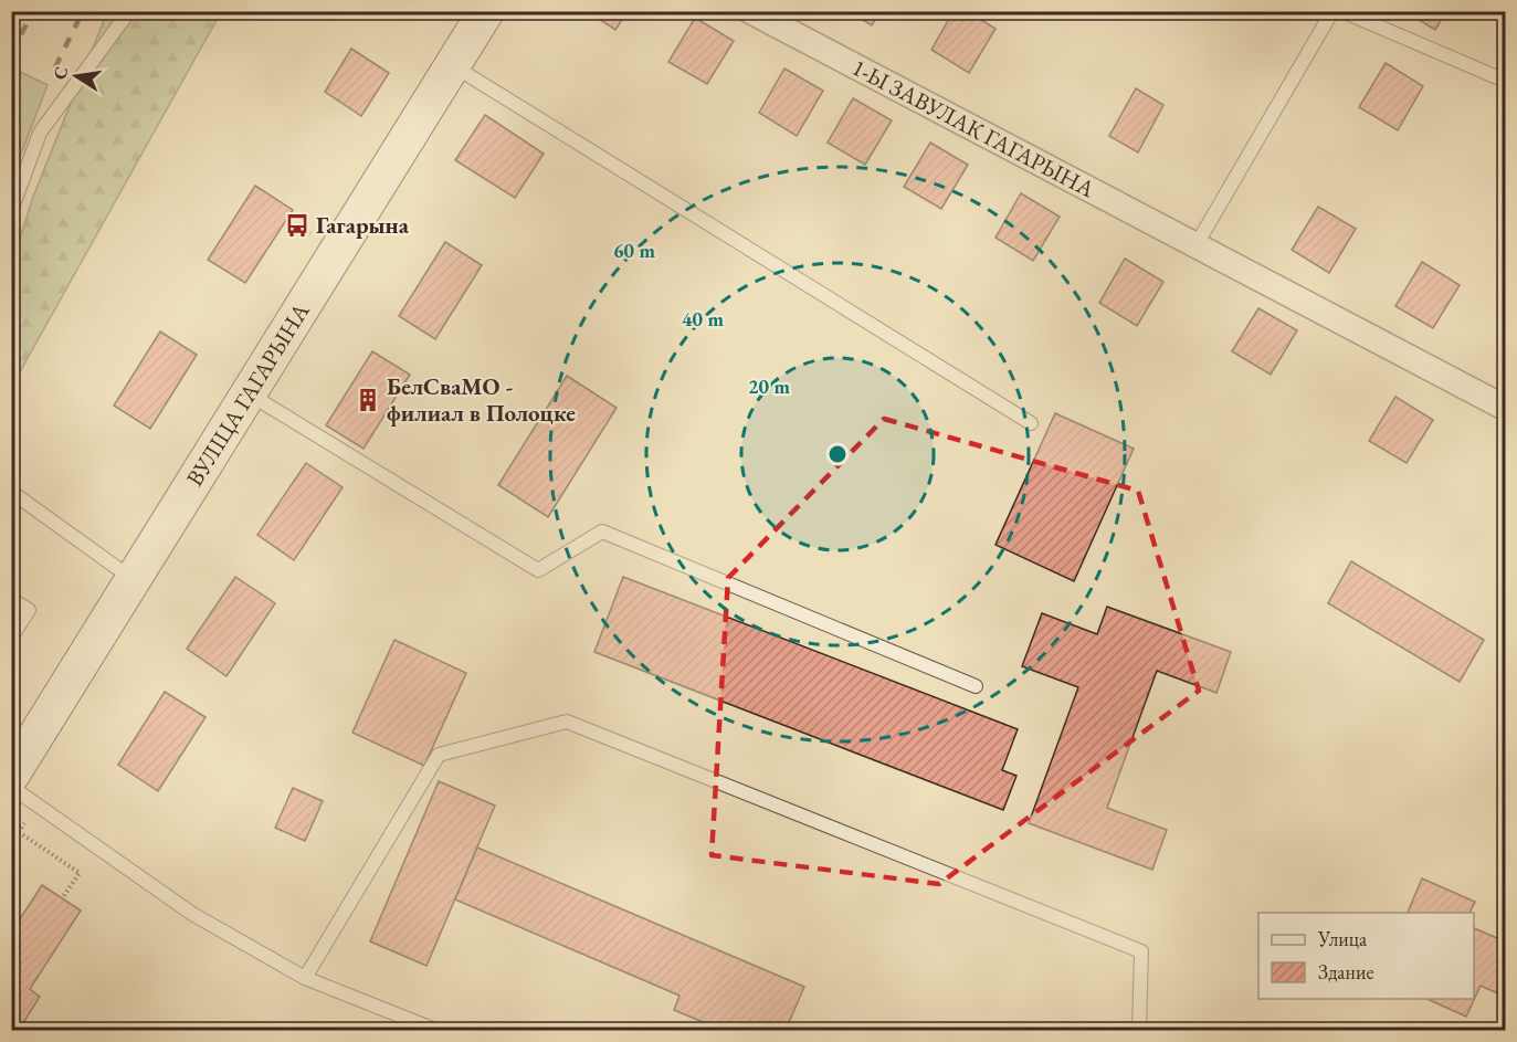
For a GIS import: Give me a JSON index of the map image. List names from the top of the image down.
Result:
{
  "streets": {
    "main road": ["ВУЛІЦА ГАГАРЫНА"],
    "street": ["1-Ы ЗАВУЛАК ГАГАРЫНА"]
  },
  "places": {
    "bus stop": ["Гагарына"],
    "building": ["БелСваМО - филиал в Полоцке"]
  },
  "legend": ["Улица", "Здание"],
  "north": "left",
  "rings": ["60 m", "40 m", "20 m"]
}
